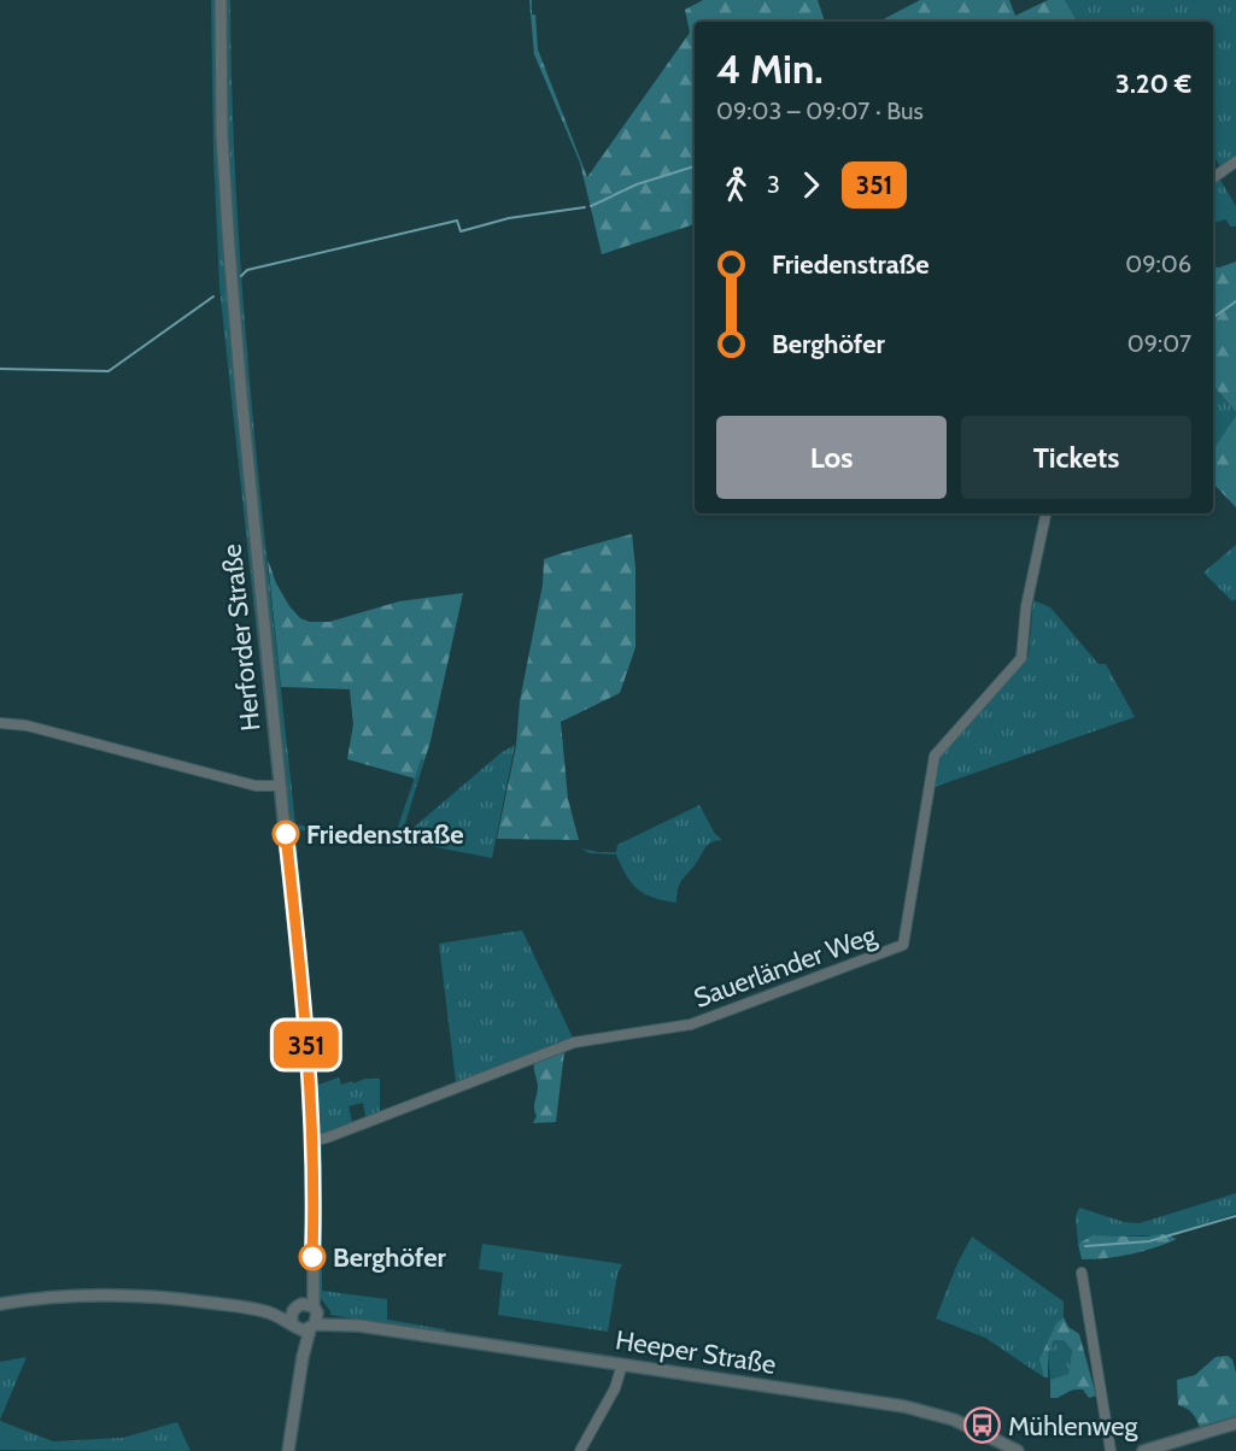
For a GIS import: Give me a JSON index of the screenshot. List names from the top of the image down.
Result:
{
  "streets": {
    "street": ["Herforder Straße", "Sauerländer Weg", "Heeper Straße"]
  },
  "crossings": [
    ["Herforder Straße", "Sauerländer Weg"],
    ["Herforder Straße", "Heeper Straße"]
  ],
  "places": {
    "other": ["Friedenstraße", "Berghöfer"],
    "bus stop": ["Mühlenweg"]
  },
  "lines": ["bus line 351"],
  "page": {
    "on_map": "351",
    "heading": ["4 Min.", "09:03 – 09:07 · Bus", "3.20 €"],
    "legs": ["3", "351"],
    "list": [
      {
        "name": "Friedenstraße",
        "value": "09:06"
      },
      {
        "name": "Berghöfer",
        "value": "09:07"
      }
    ],
    "buttons": ["Los", "Tickets"]
  }
}
